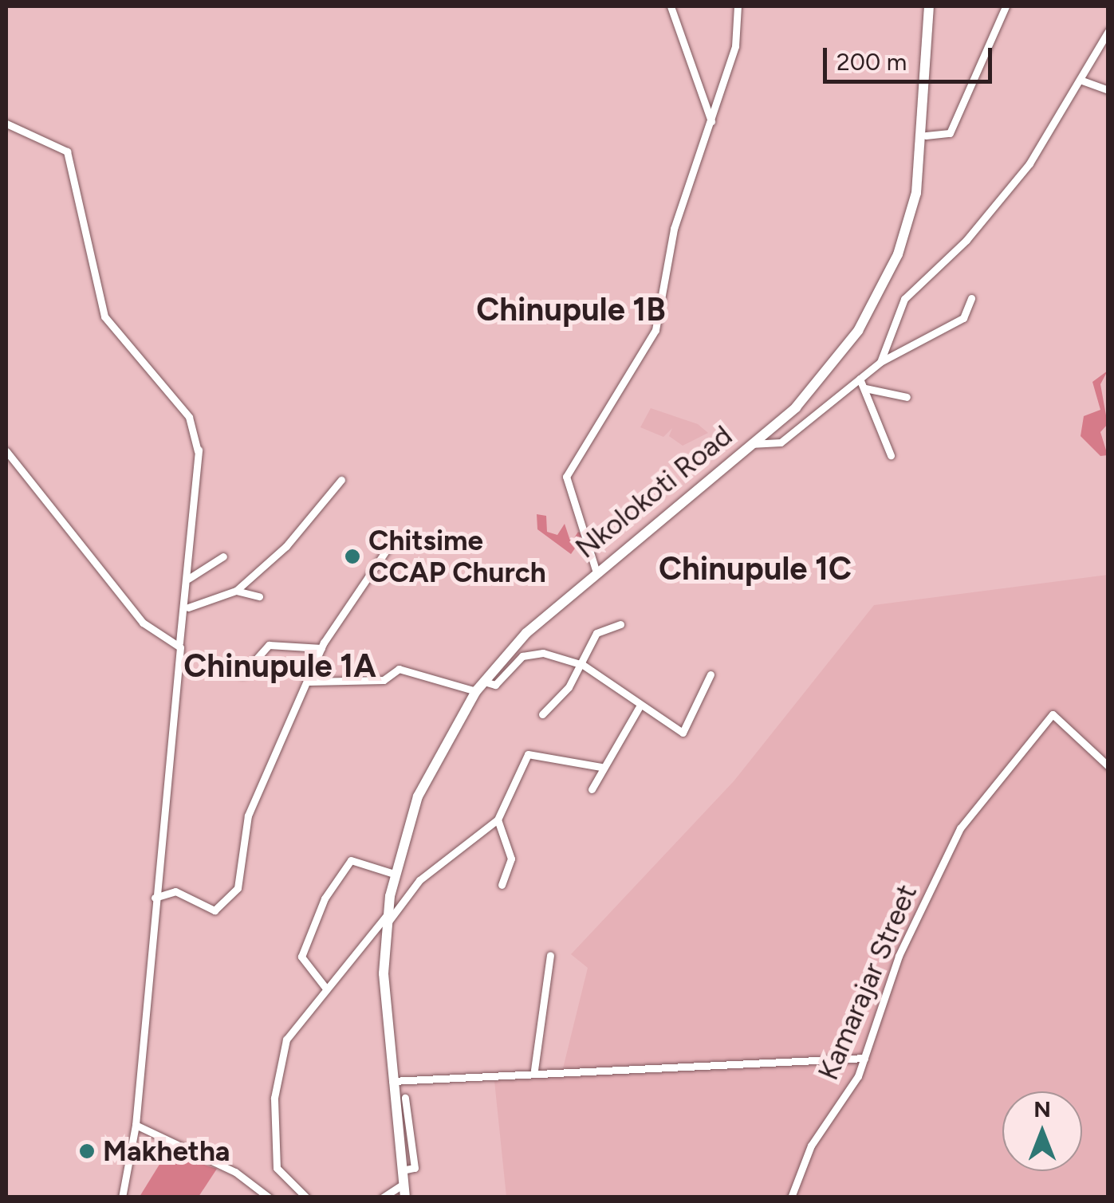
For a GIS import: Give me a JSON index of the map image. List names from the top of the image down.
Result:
{
  "streets": {
    "main road": ["Nkolokoti Road"],
    "street": ["Kamarajar Street"]
  },
  "districts": ["Chinupule 1B", "Chinupule 1C", "Chinupule 1A"],
  "places": ["Chitsime CCAP Church", "Makhetha"],
  "scale_bar": "200 m",
  "north": "top"
}
